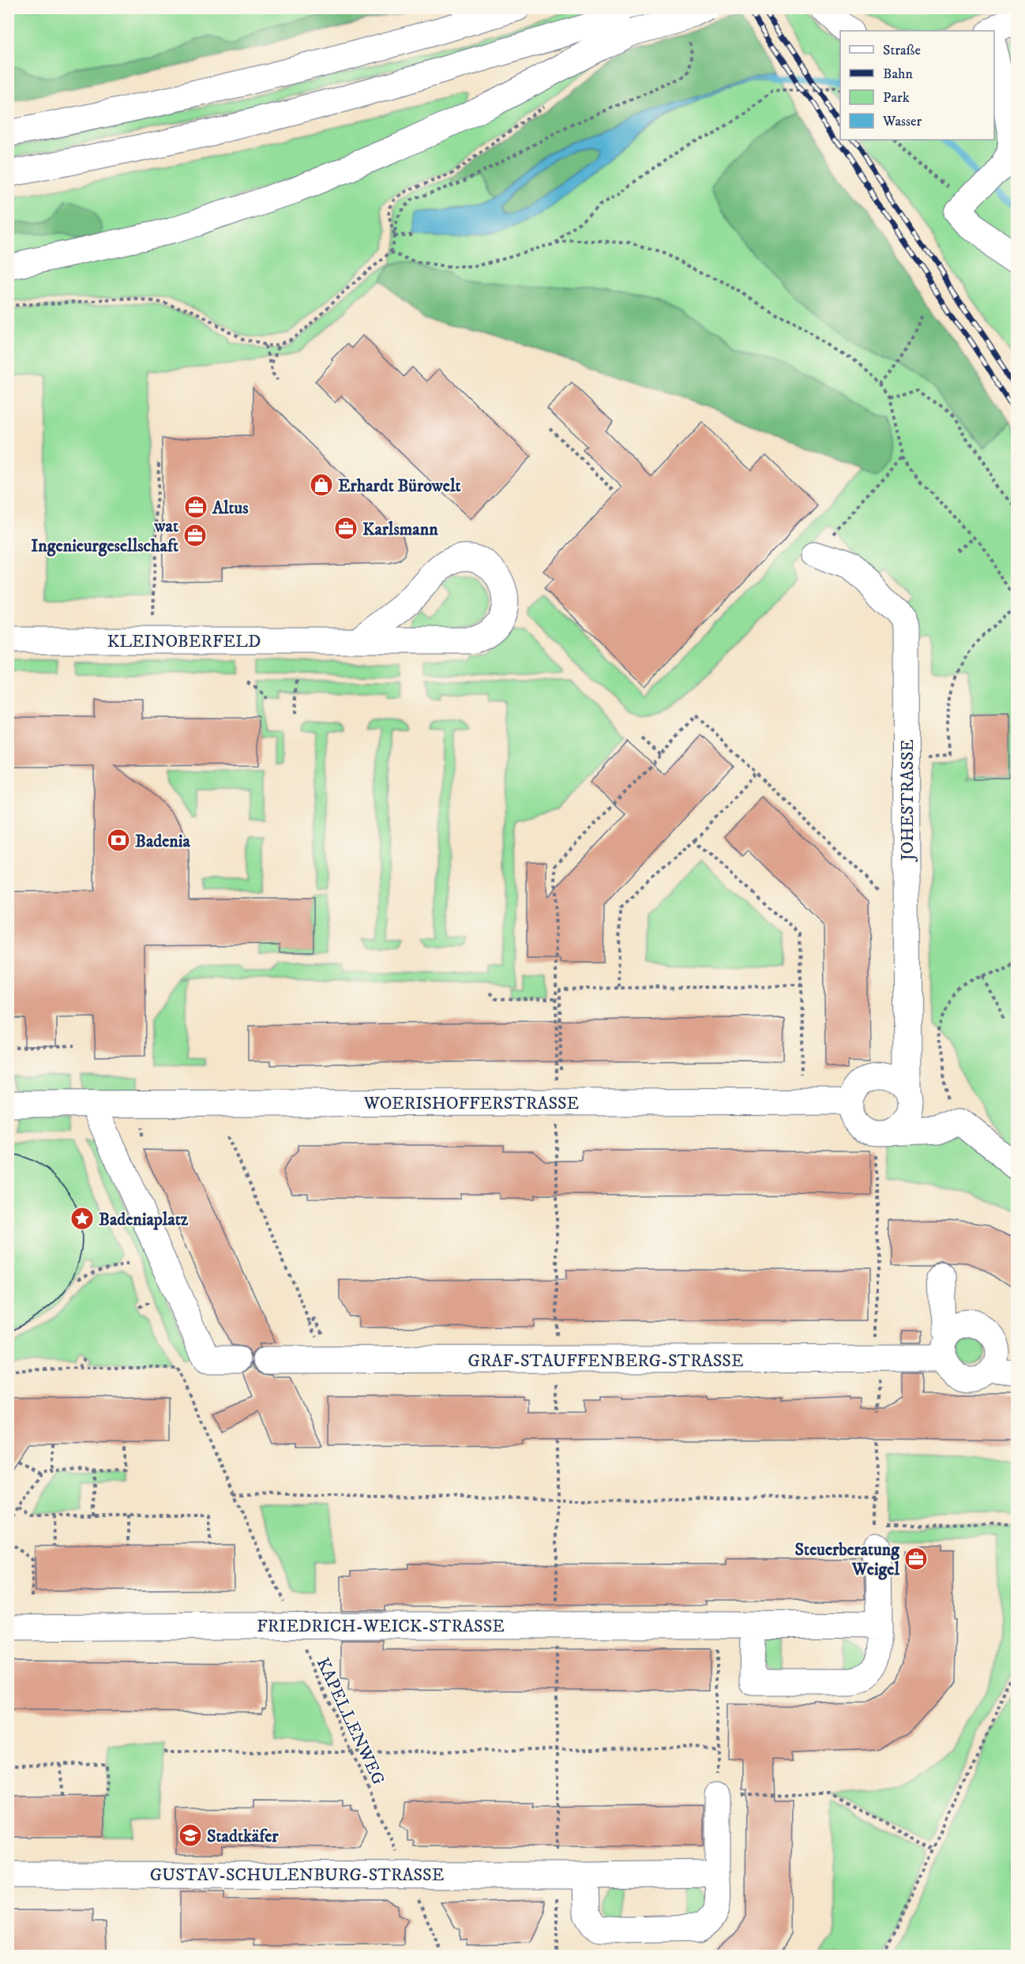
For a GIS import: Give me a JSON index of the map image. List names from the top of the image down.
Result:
{
  "streets": {
    "main road": [
      "KLEINOBERFELD",
      "JOHESTRASSE",
      "WOERISHOFFERSTRASSE",
      "GRAF-STAUFFENBERG-STRASSE",
      "FRIEDRICH-WEICK-STRASSE",
      "GUSTAV-SCHULENBURG-STRASSE"
    ],
    "path": ["KAPELLENWEG"]
  },
  "crossings": [
    ["JOHESTRASSE", "WOERISHOFFERSTRASSE"],
    ["FRIEDRICH-WEICK-STRASSE", "KAPELLENWEG"],
    ["KAPELLENWEG", "GUSTAV-SCHULENBURG-STRASSE"]
  ],
  "places": {
    "shop": ["Erhardt Bürowelt"],
    "office": [
      "Altus",
      "Karlsmann",
      "wat Ingenieurgesellschaft",
      "Steuerberatung Weigel"
    ],
    "bank": ["Badenia"],
    "place": ["Badeniaplatz"],
    "school or university": ["Stadtkäfer"]
  },
  "legend": [
    "Straße",
    "Bahn",
    "Park",
    "Wasser"
  ]
}
